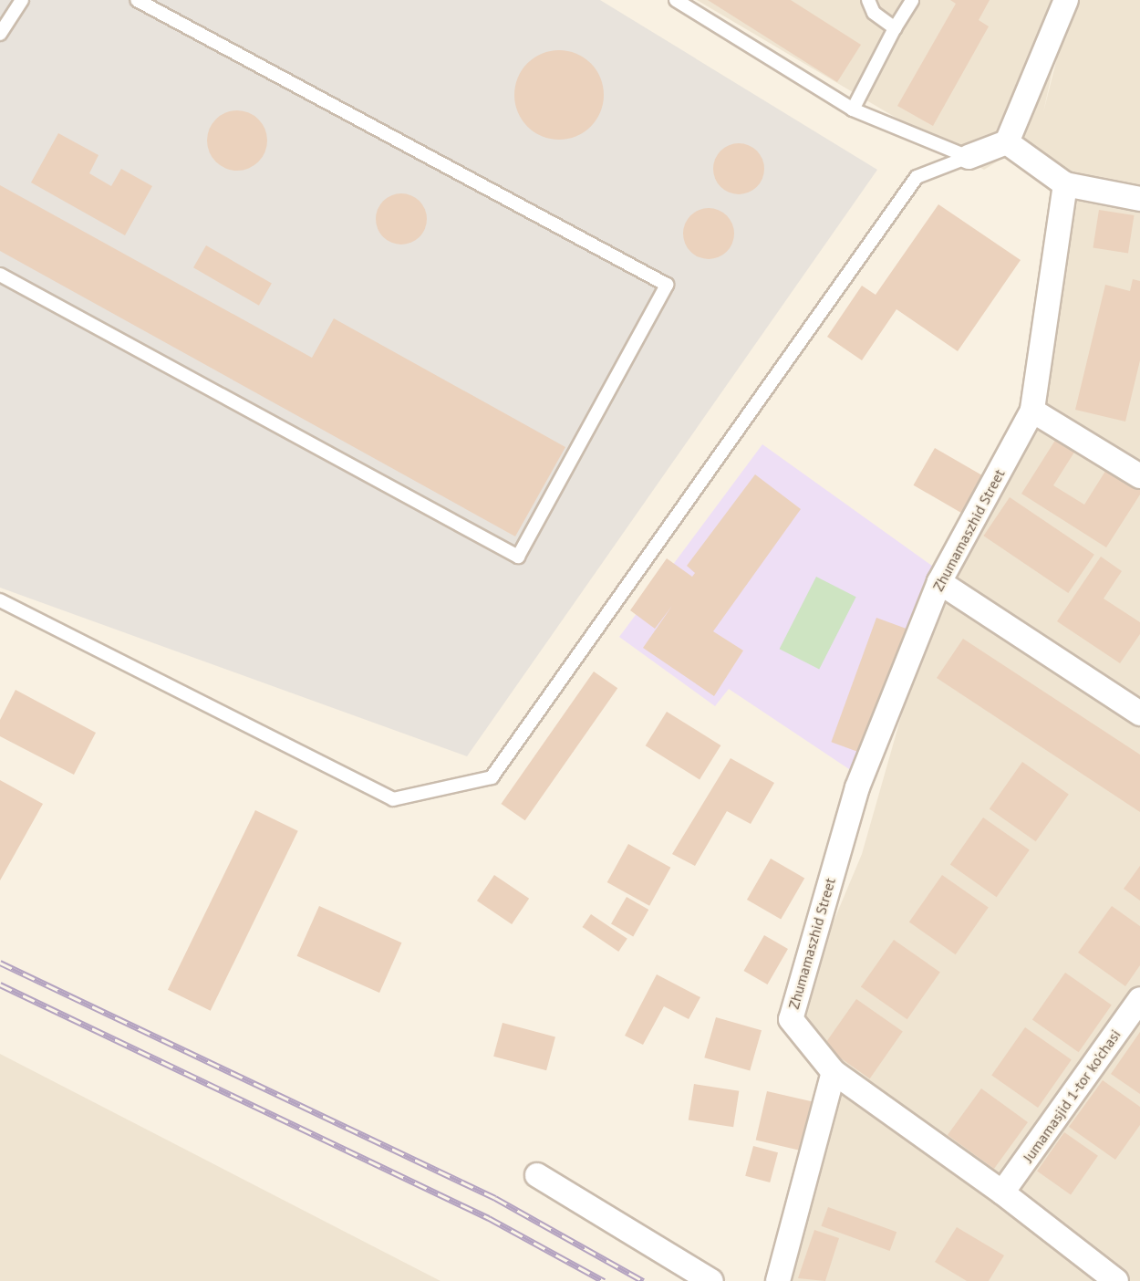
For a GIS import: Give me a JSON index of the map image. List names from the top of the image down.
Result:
{
  "streets": {
    "street": ["Zhumamaszhid Street", "Jumamasjid 1-tor ko'chasi"]
  },
  "crossings": [
    ["Zhumamaszhid Street", "Jumamasjid 1-tor ko'chasi"]
  ]
}
